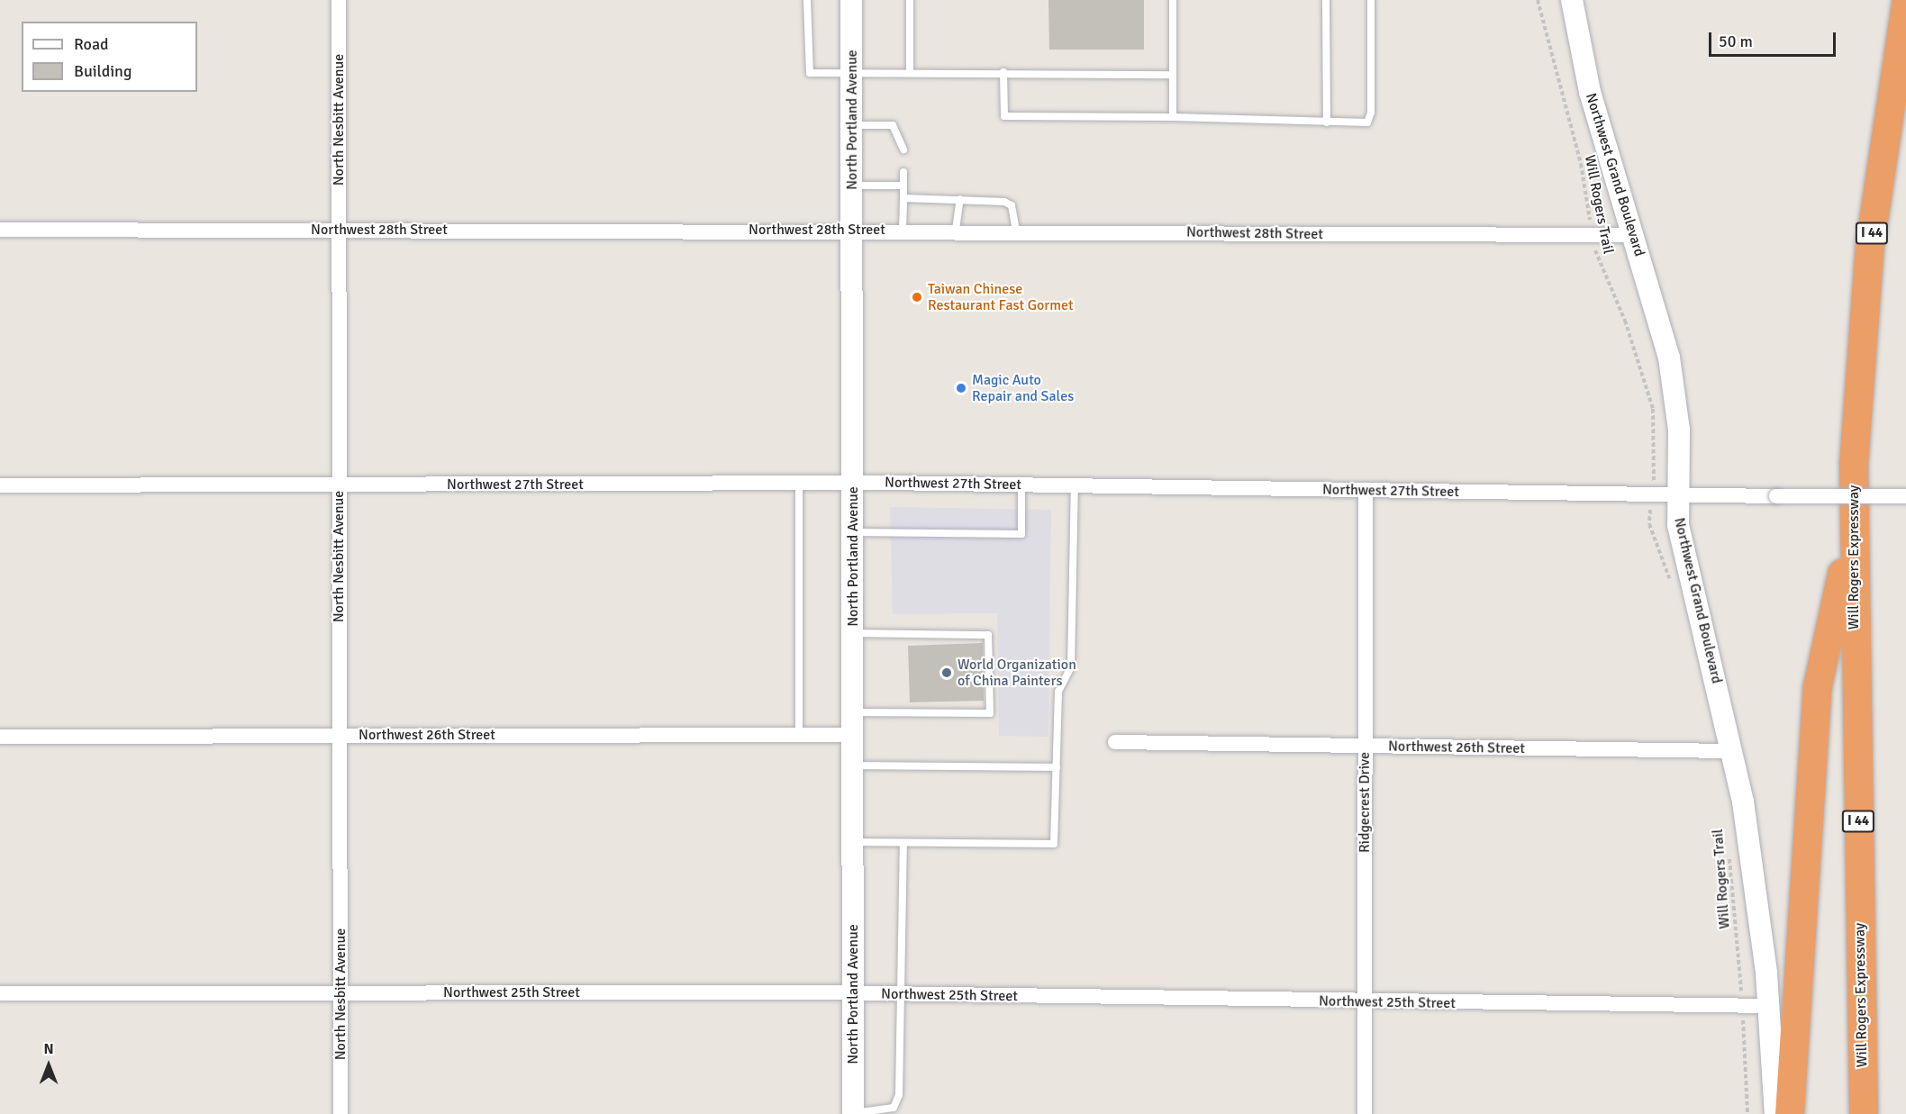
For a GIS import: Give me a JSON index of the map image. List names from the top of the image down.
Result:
{
  "streets": {
    "highway": ["I 44", "Will Rogers Expressway"],
    "street": [
      "North Nesbitt Avenue",
      "North Portland Avenue",
      "Northwest Grand Boulevard",
      "Northwest 28th Street",
      "Northwest 27th Street",
      "Northwest 26th Street",
      "Ridgecrest Drive",
      "Northwest 25th Street"
    ],
    "path": ["Will Rogers Trail"]
  },
  "crossings": [
    ["North Nesbitt Avenue", "Northwest 28th Street"],
    ["North Nesbitt Avenue", "Northwest 27th Street"],
    ["North Nesbitt Avenue", "Northwest 26th Street"],
    ["North Nesbitt Avenue", "Northwest 25th Street"],
    ["North Portland Avenue", "Northwest 28th Street"],
    ["North Portland Avenue", "Northwest 27th Street"],
    ["North Portland Avenue", "Northwest 26th Street"],
    ["North Portland Avenue", "Northwest 25th Street"],
    ["Northwest Grand Boulevard", "Northwest 28th Street"],
    ["Northwest Grand Boulevard", "Northwest 27th Street"],
    ["Northwest Grand Boulevard", "Northwest 26th Street"],
    ["Northwest Grand Boulevard", "Northwest 25th Street"],
    ["Will Rogers Trail", "Northwest 28th Street"],
    ["Northwest 27th Street", "Ridgecrest Drive"],
    ["Northwest 26th Street", "Ridgecrest Drive"],
    ["Ridgecrest Drive", "Northwest 25th Street"]
  ],
  "places": ["Taiwan Chinese Restaurant Fast Gormet", "Magic Auto Repair and Sales", "World Organization of China Painters"],
  "legend": ["Road", "Building"],
  "scale_bar": "50 m",
  "north": "top"
}
